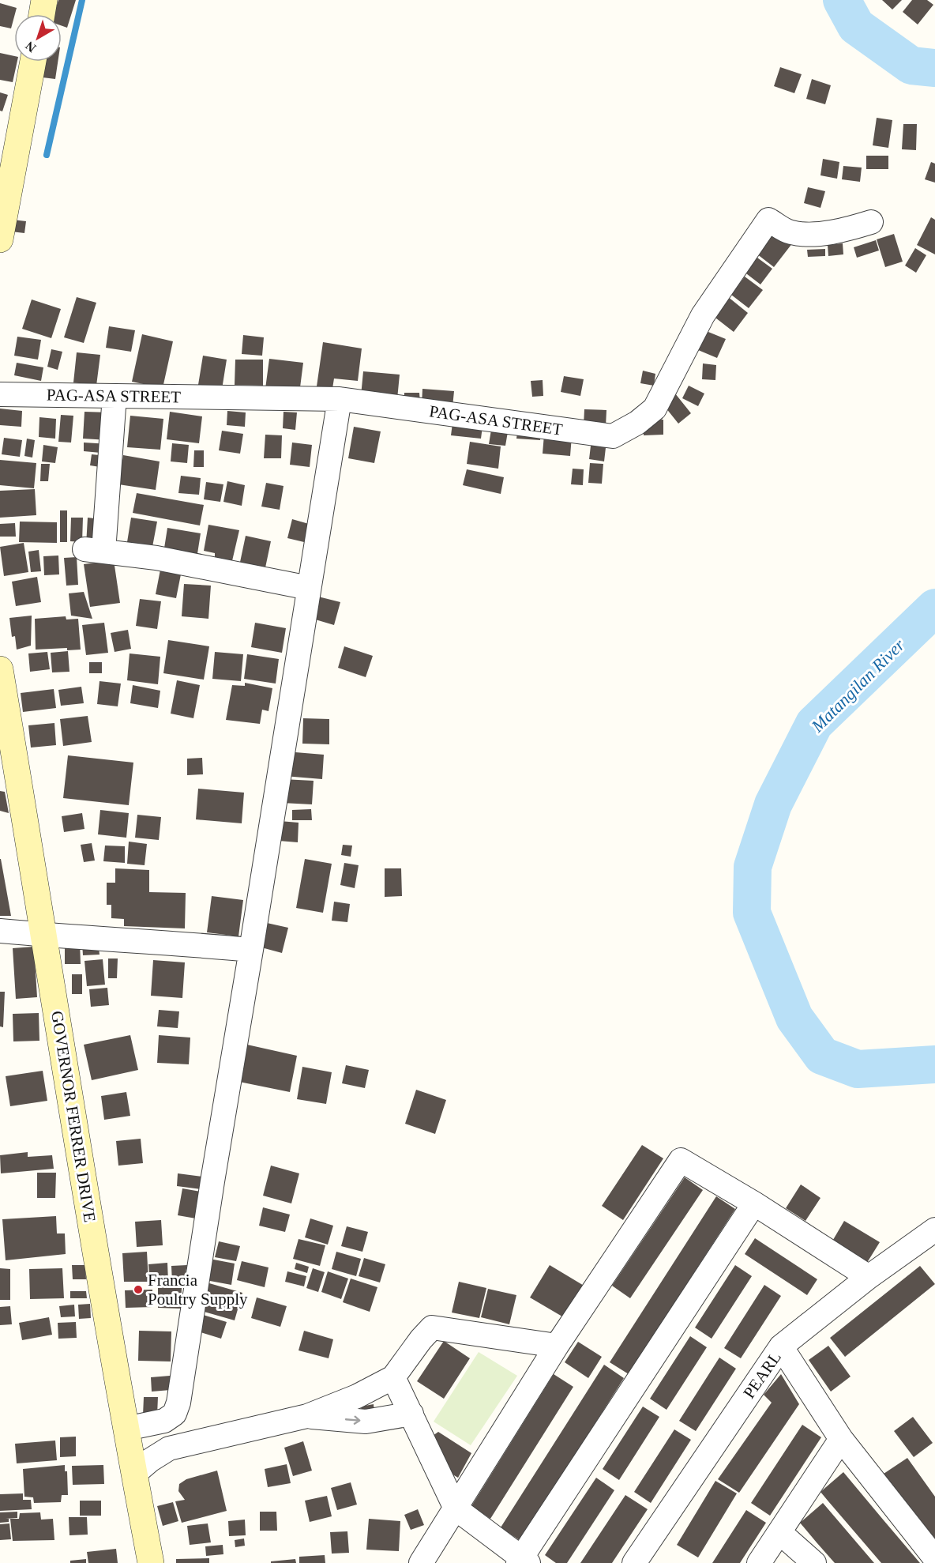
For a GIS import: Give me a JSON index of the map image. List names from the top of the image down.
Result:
{
  "streets": {
    "main road": ["GOVERNOR FERRER DRIVE"],
    "street": ["PAG-ASA STREET", "PEARL"]
  },
  "water": ["Matangilan River"],
  "places": ["Francia Poultry Supply"],
  "north": "bottom left"
}
